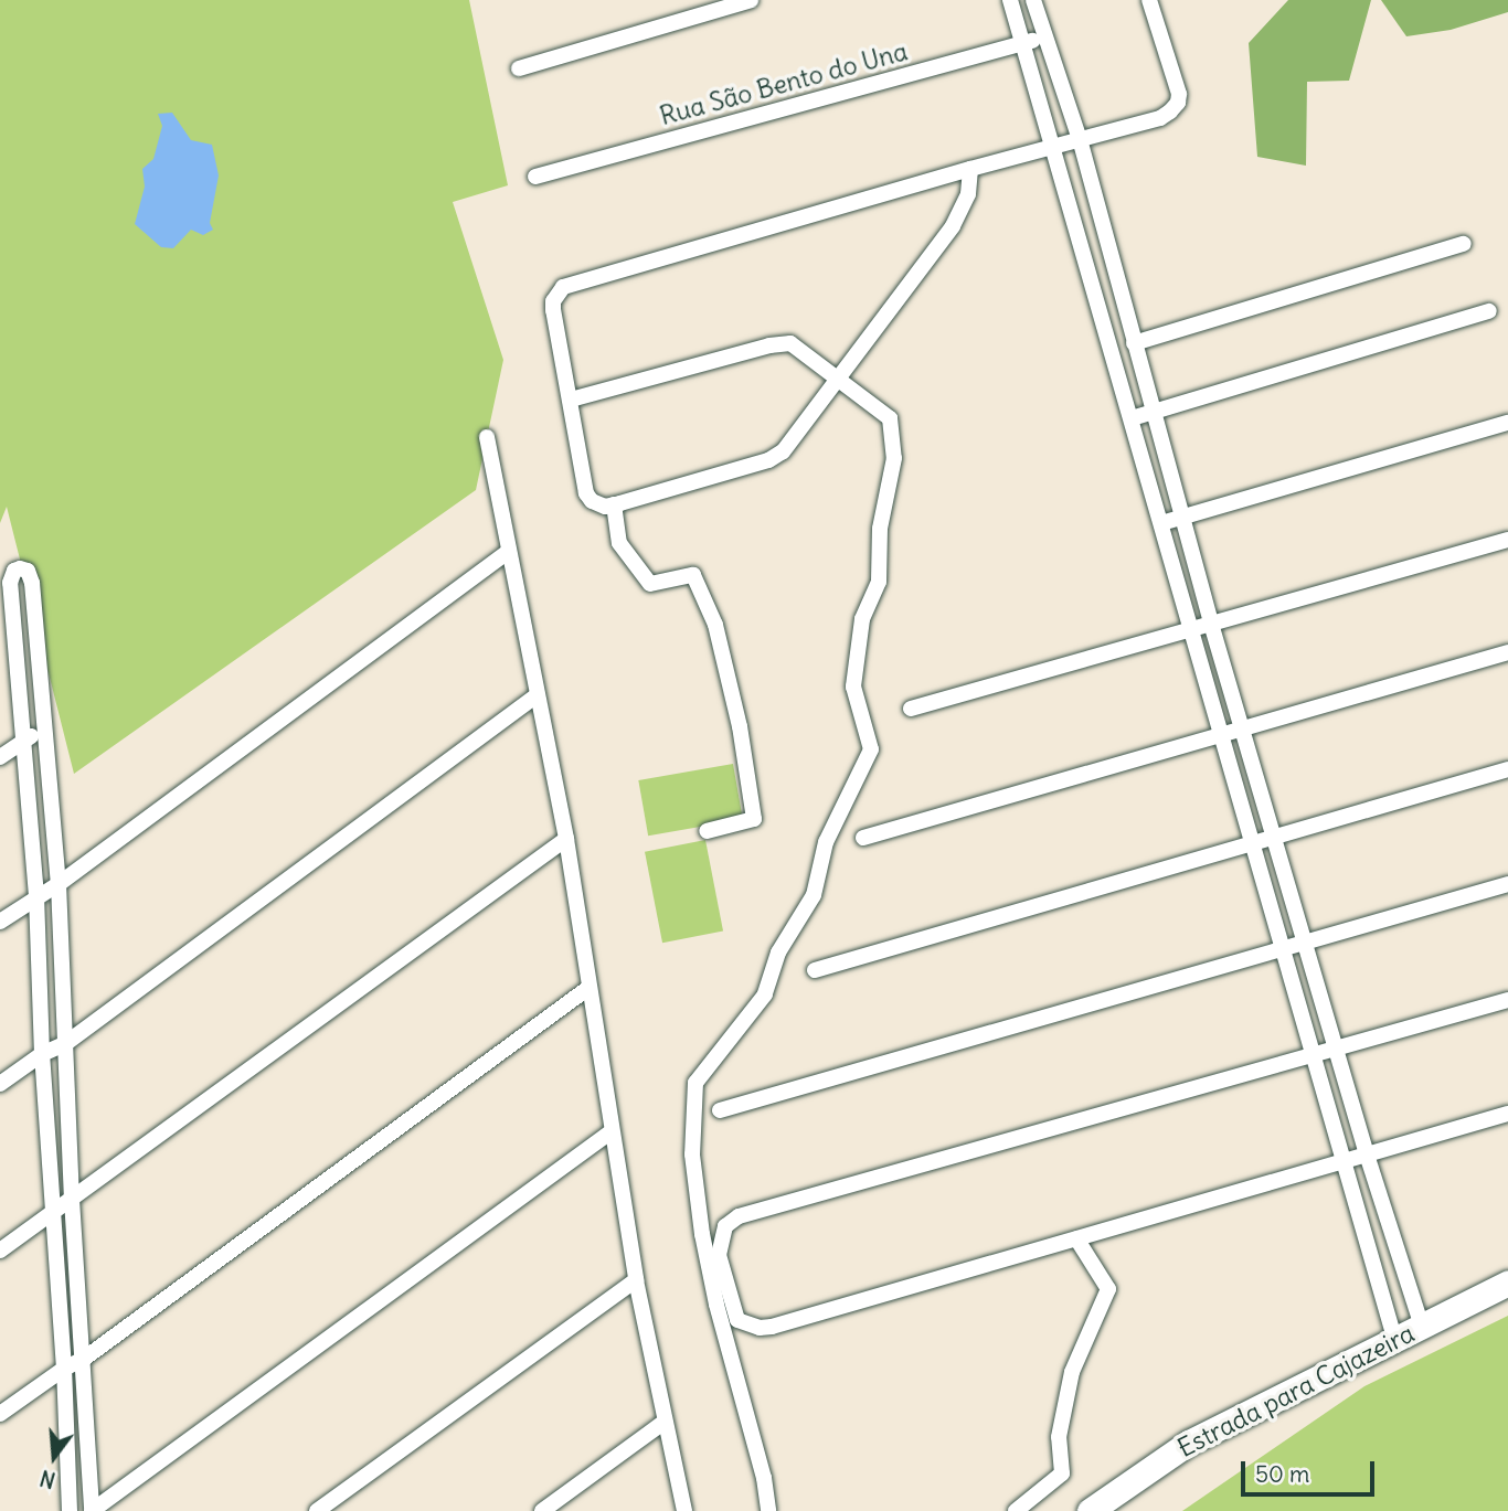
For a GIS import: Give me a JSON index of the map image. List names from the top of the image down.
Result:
{
  "streets": {
    "main road": ["Estrada para Cajazeira"],
    "street": ["Rua São Bento do Una"]
  },
  "scale_bar": "50 m",
  "north": "bottom"
}
